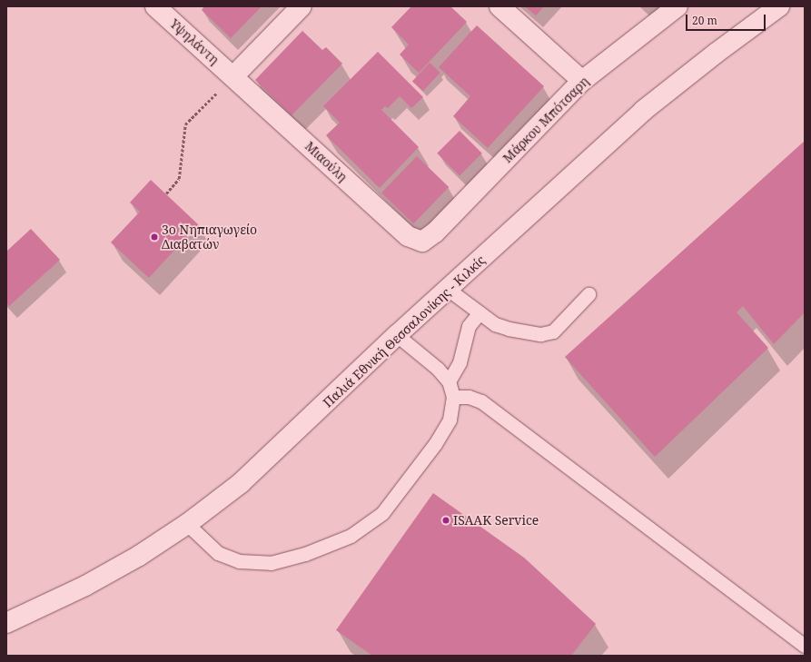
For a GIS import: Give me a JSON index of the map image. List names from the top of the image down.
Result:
{
  "streets": {
    "main road": [
      "Υψηλάντη",
      "Μάρκου Μπότσαρη",
      "Μιαούλη",
      "Παλιά Εθνική Θεσσαλονίκης - Κιλκίς"
    ]
  },
  "crossings": [
    ["Υψηλάντη", "Μιαούλη"],
    ["Μάρκου Μπότσαρη", "Μιαούλη"]
  ],
  "places": ["3ο Νηπιαγωγείο Διαβατών", "ISAAK Service"],
  "scale_bar": "20 m"
}
